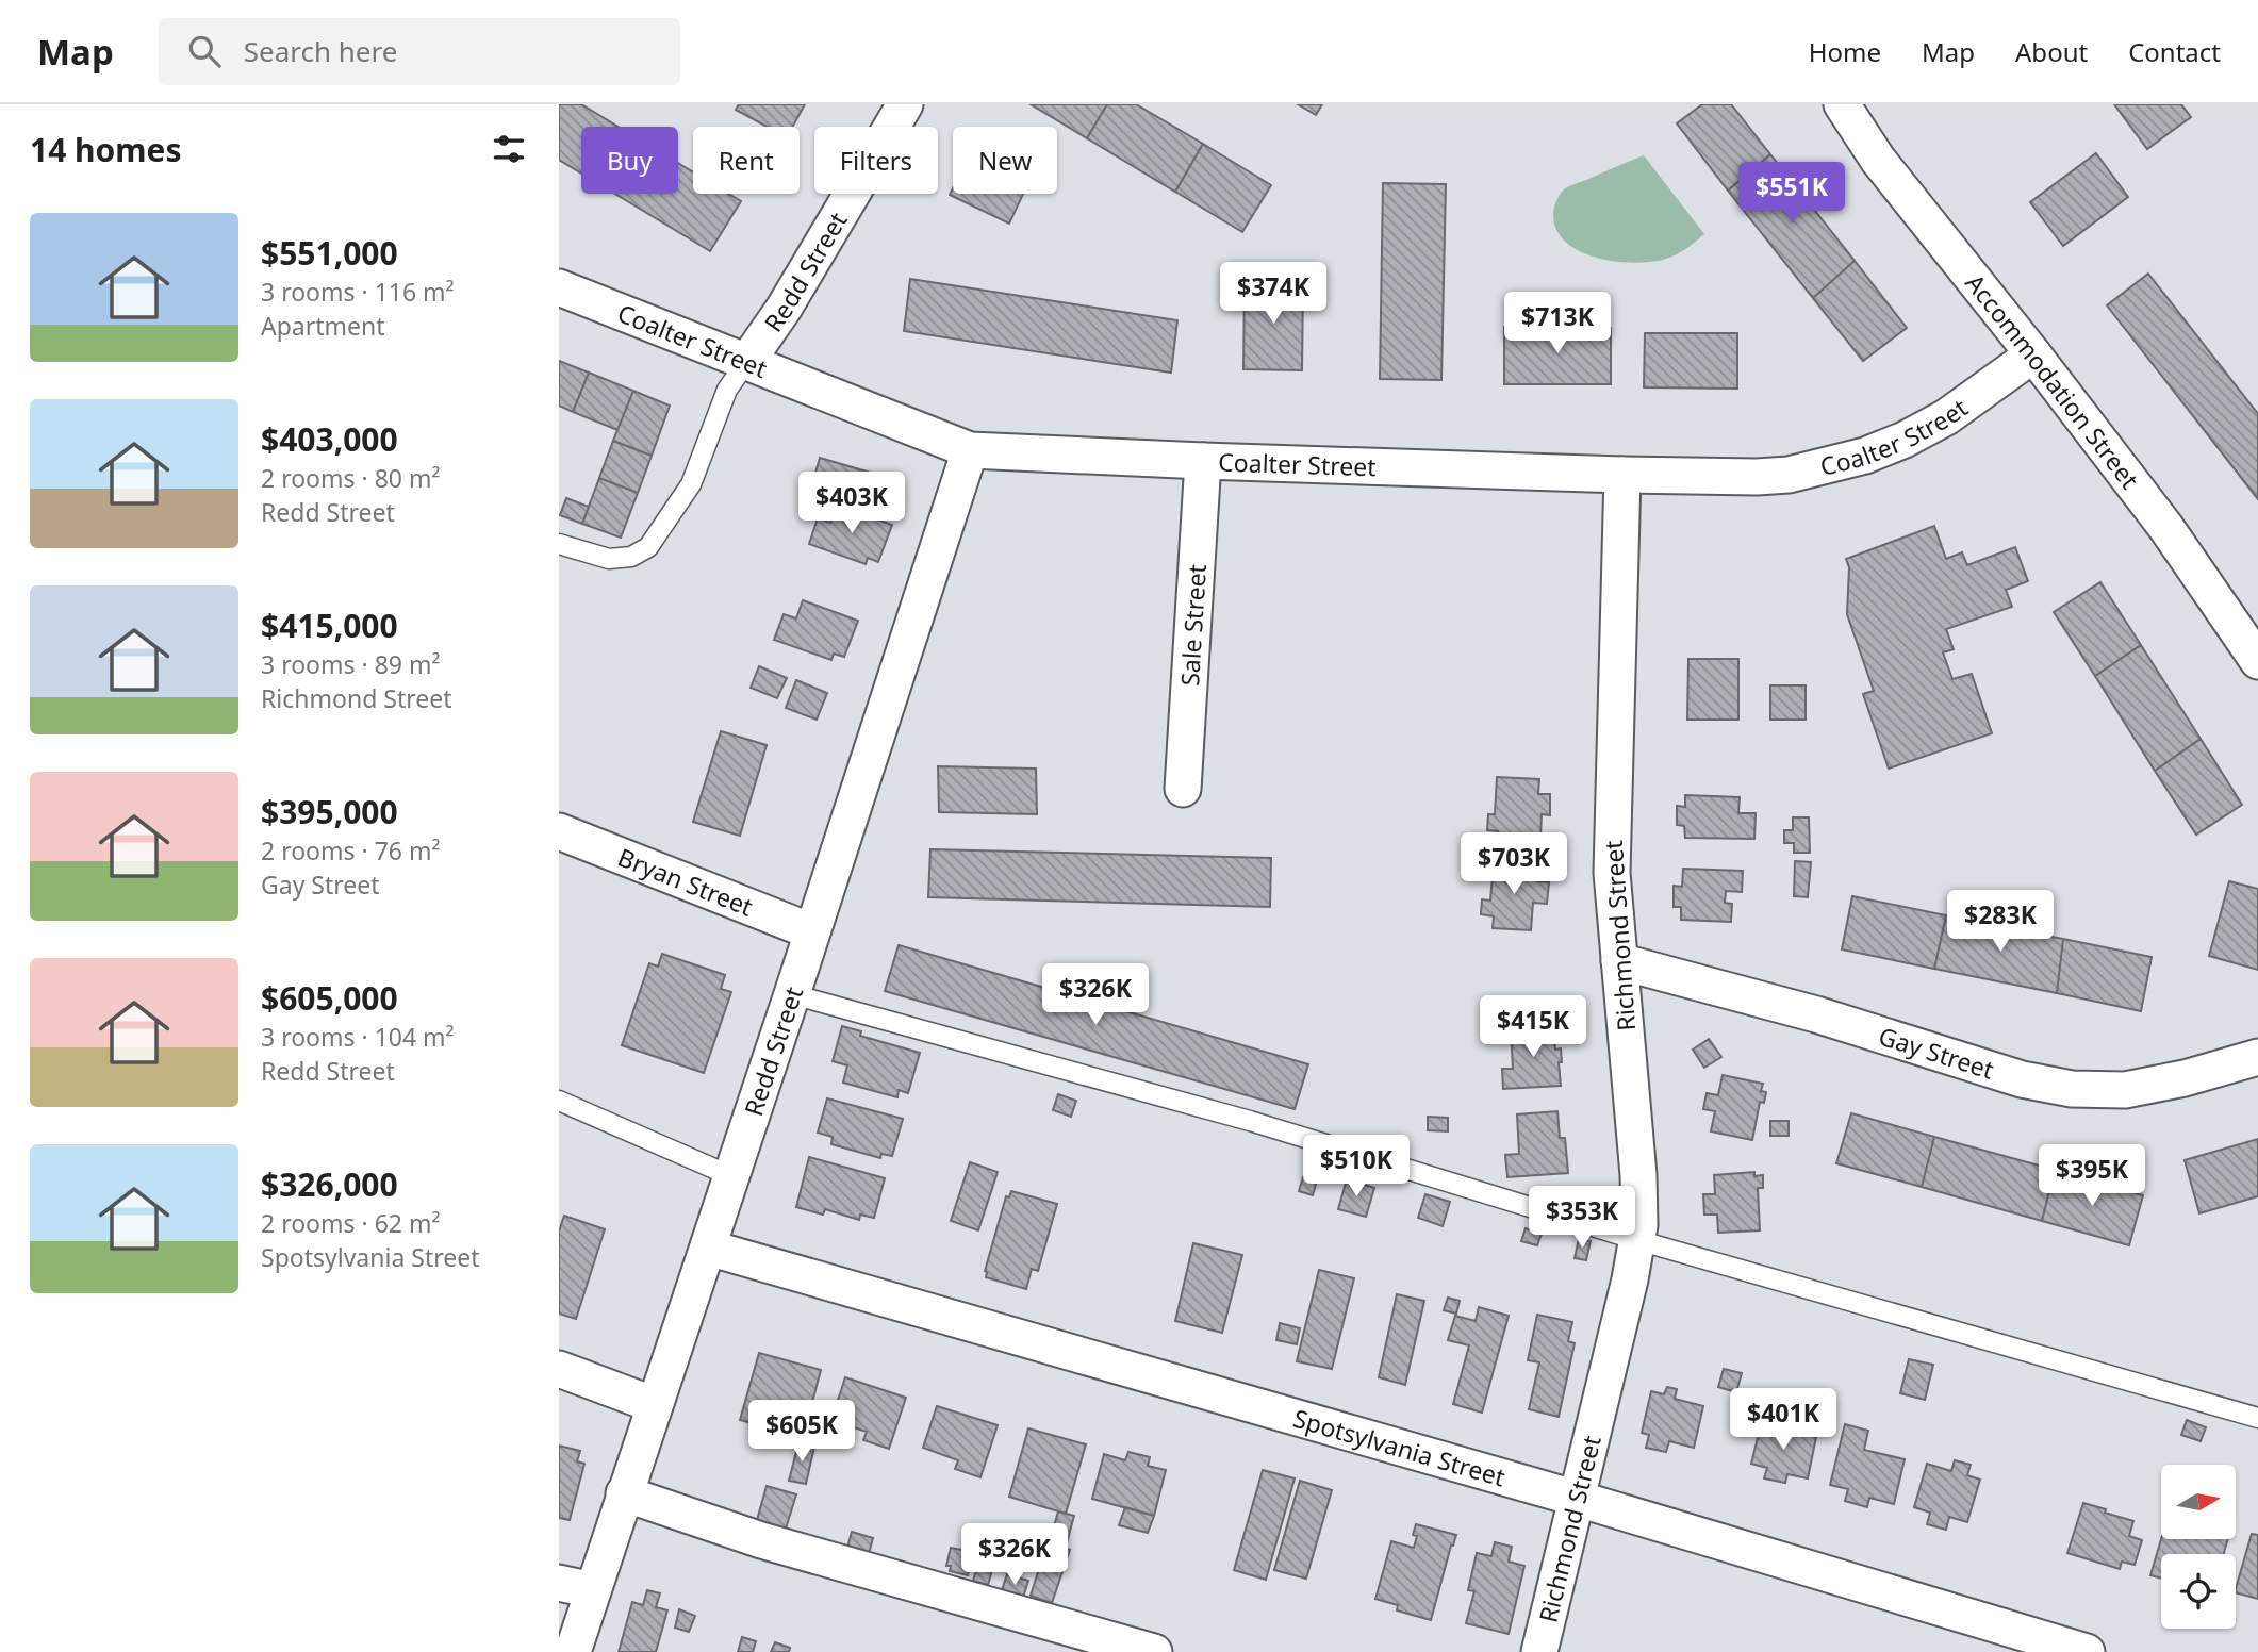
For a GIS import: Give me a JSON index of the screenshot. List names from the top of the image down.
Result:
{
  "streets": {
    "street": [
      "Redd Street",
      "Coalter Street",
      "Accommodation Street",
      "Sale Street",
      "Bryan Street",
      "Richmond Street",
      "Gay Street",
      "Spotsylvania Street"
    ]
  },
  "crossings": [
    ["Redd Street", "Coalter Street"],
    ["Redd Street", "Bryan Street"],
    ["Redd Street", "Spotsylvania Street"],
    ["Coalter Street", "Accommodation Street"],
    ["Coalter Street", "Sale Street"],
    ["Coalter Street", "Richmond Street"],
    ["Richmond Street", "Gay Street"],
    ["Richmond Street", "Spotsylvania Street"]
  ],
  "north": "right",
  "page": {
    "header": "Map",
    "search": "Search here",
    "nav": [
      "Home",
      "Map",
      "About",
      "Contact"
    ],
    "heading": "14 homes",
    "chip": [
      "Buy",
      "Rent",
      "Filters",
      "New"
    ],
    "price": [
      "$551K",
      "$374K",
      "$713K",
      "$403K",
      "$703K",
      "$283K",
      "$326K",
      "$415K",
      "$510K",
      "$395K",
      "$353K",
      "$401K",
      "$605K",
      "$326K"
    ],
    "list": [
      {
        "name": "$551,000",
        "note": "3 rooms · 116 m² · Apartment"
      },
      {
        "name": "$403,000",
        "note": "2 rooms · 80 m² · Redd Street"
      },
      {
        "name": "$415,000",
        "note": "3 rooms · 89 m² · Richmond Street"
      },
      {
        "name": "$395,000",
        "note": "2 rooms · 76 m² · Gay Street"
      },
      {
        "name": "$605,000",
        "note": "3 rooms · 104 m² · Redd Street"
      },
      {
        "name": "$326,000",
        "note": "2 rooms · 62 m² · Spotsylvania Street"
      }
    ]
  }
}
